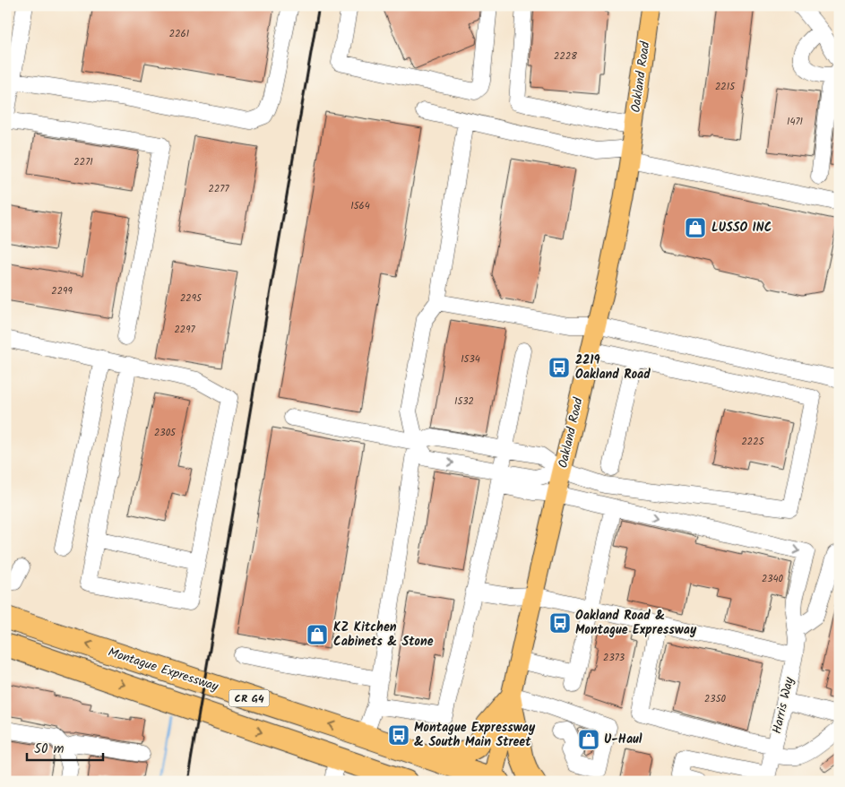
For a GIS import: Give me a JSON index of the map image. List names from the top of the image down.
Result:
{
  "streets": {
    "highway": ["Montague Expressway", "CR G4"],
    "main road": ["Oakland Road"],
    "street": ["Harris Way"]
  },
  "crossings": [
    ["Oakland Road", "Montague Expressway"]
  ],
  "places": {
    "shop": ["LUSSO INC", "KZ Kitchen Cabinets & Stone", "U-Haul"],
    "bus stop": ["2219 Oakland Road", "Oakland Road & Montague Expressway", "Montague Expressway & South Main Street"]
  },
  "house_numbers": [
    "2261",
    "2228",
    "2215",
    "1471",
    "2271",
    "2277",
    "1564",
    "2299",
    "2295",
    "2297",
    "1534",
    "1532",
    "2305",
    "2225",
    "2340",
    "2373",
    "2350"
  ],
  "scale_bar": "50 m"
}
